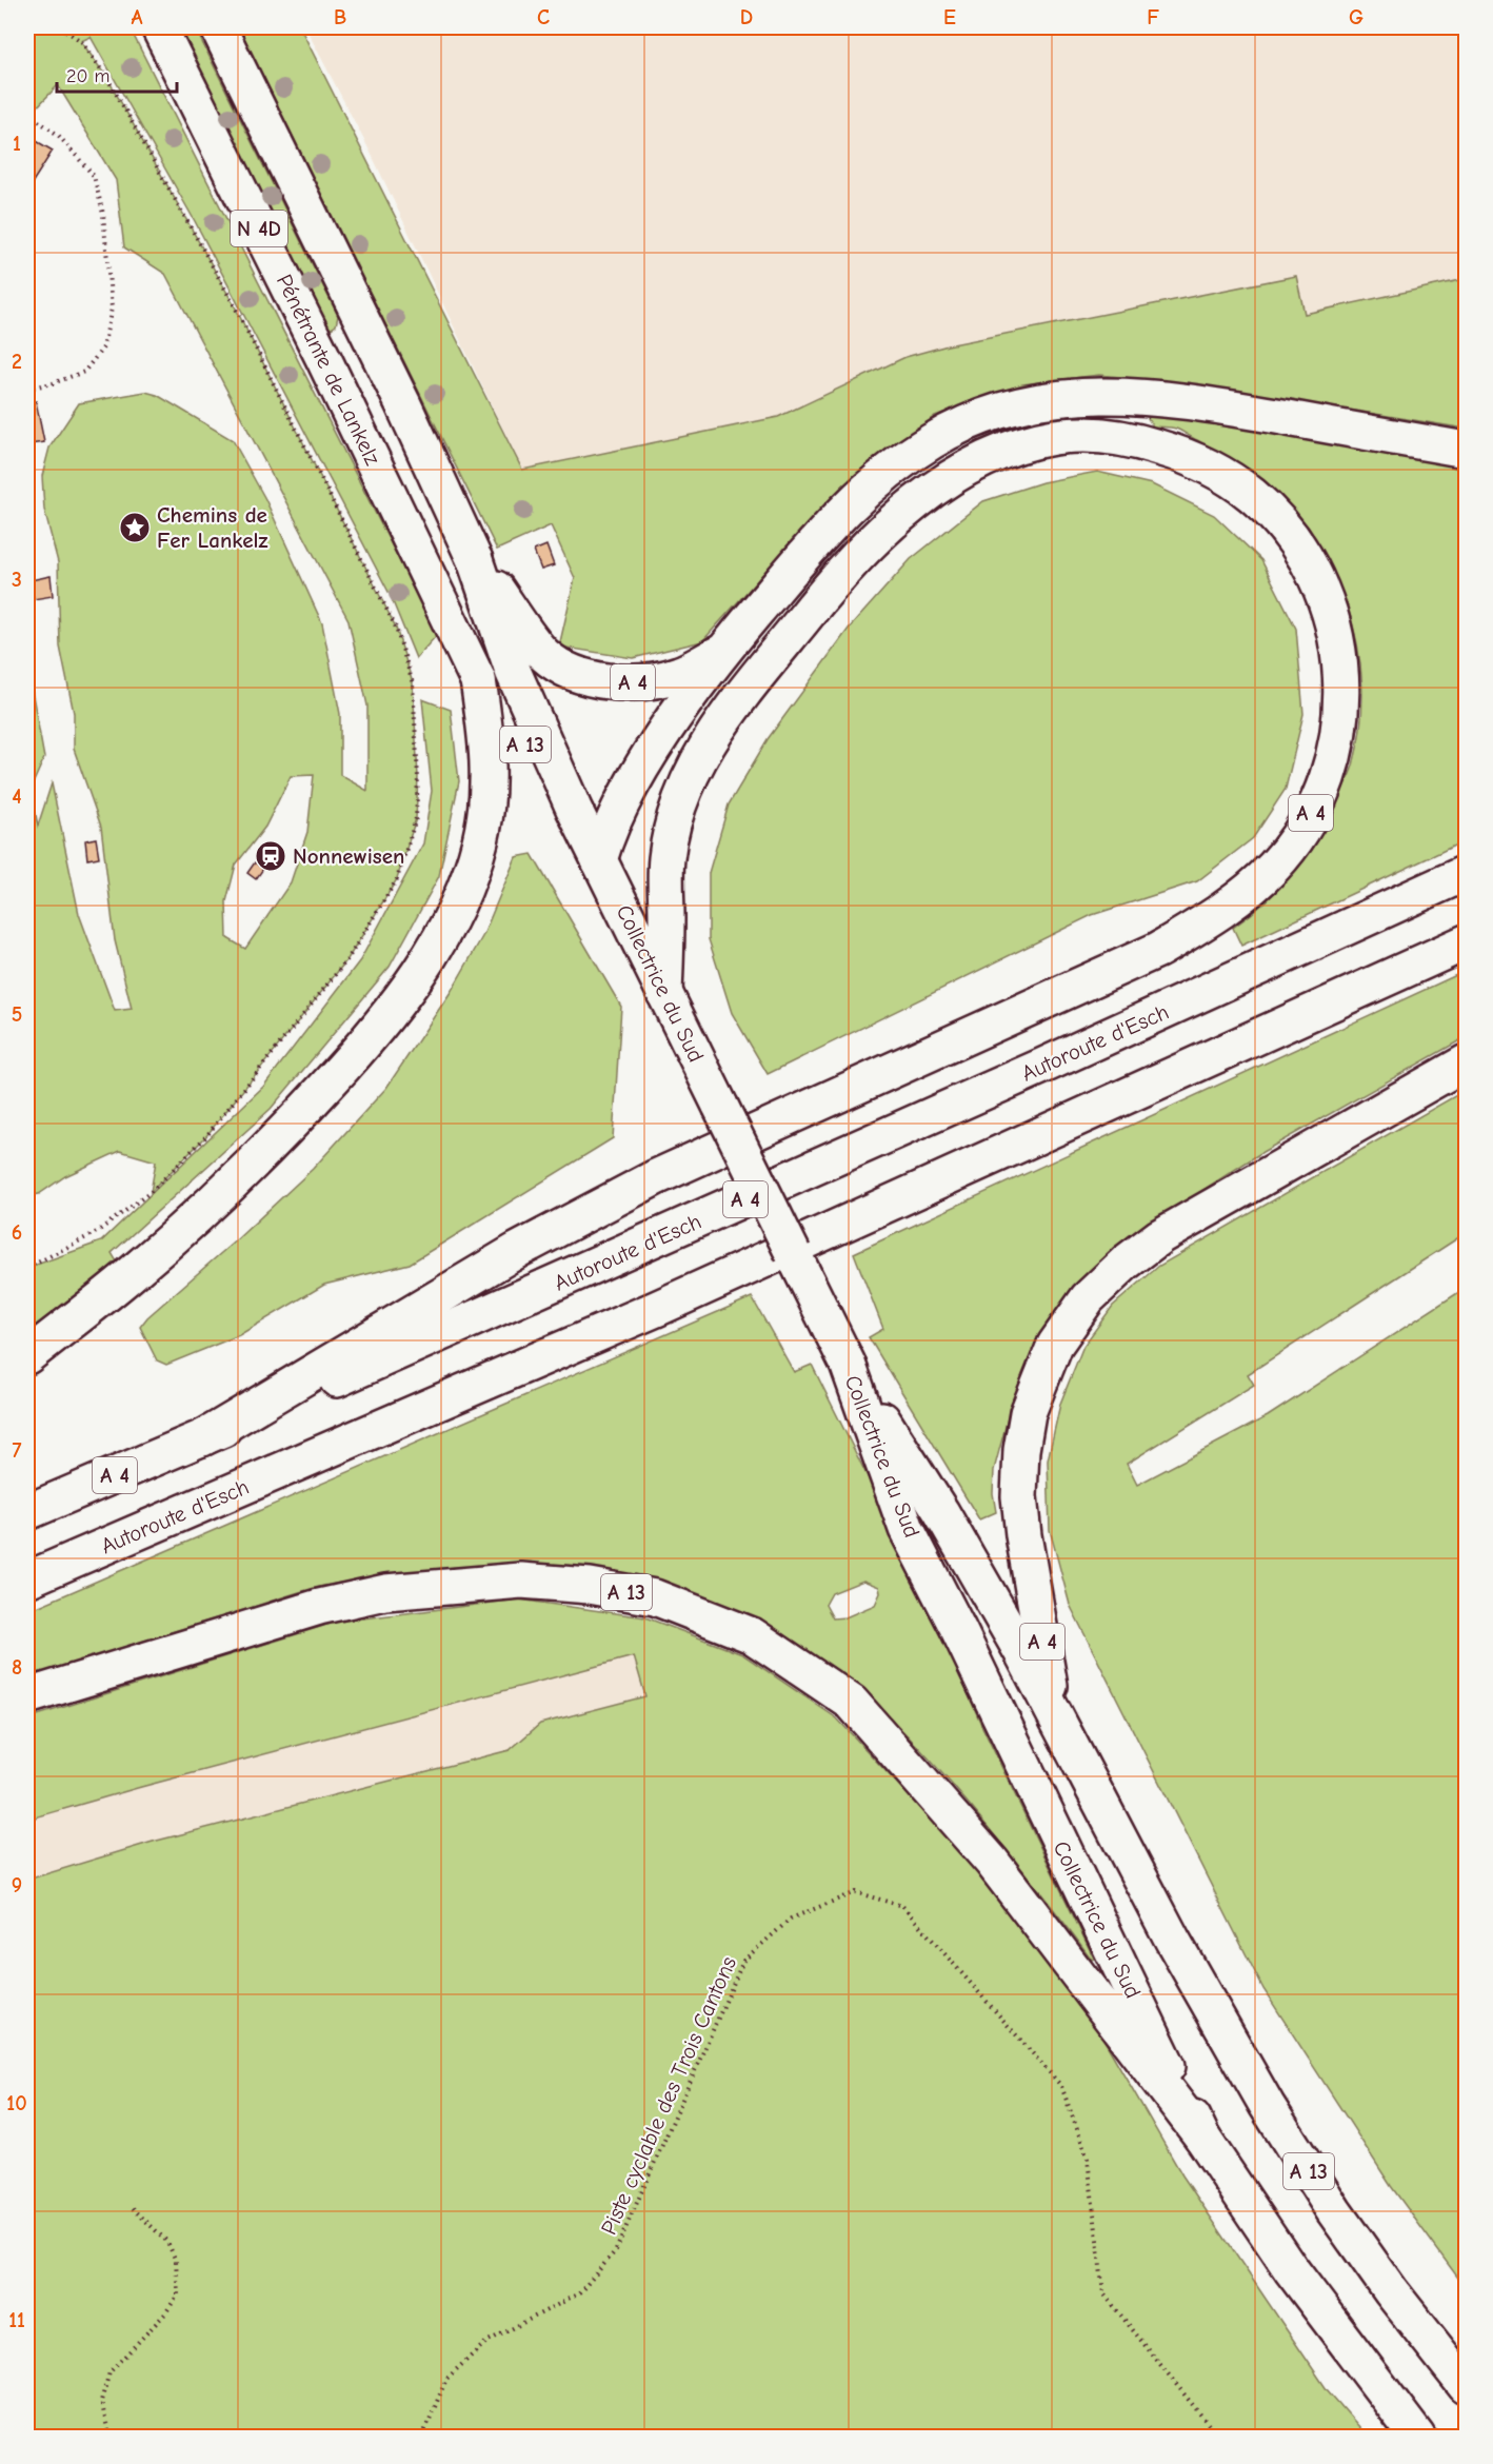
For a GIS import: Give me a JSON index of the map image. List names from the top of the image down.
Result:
{
  "streets": {
    "main road": [
      "N 4D",
      "Pénétrante de Lankelz",
      "A 4",
      "A 13",
      "Collectrice du Sud",
      "Autoroute d'Esch"
    ],
    "path": ["Piste cyclable des Trois Cantons"]
  },
  "crossings": [
    ["N 4D", "A 4"],
    ["N 4D", "Collectrice du Sud"],
    ["Pénétrante de Lankelz", "Collectrice du Sud"],
    ["A 4", "Collectrice du Sud"],
    ["A 4", "Autoroute d'Esch"],
    ["A 13", "Collectrice du Sud"]
  ],
  "places": {
    "place": ["Chemins de Fer Lankelz"],
    "station": ["Nonnewisen"]
  },
  "scale_bar": "20 m",
  "grid": {
    "columns": [
      "A",
      "B",
      "C",
      "D",
      "E",
      "F",
      "G"
    ],
    "rows": [
      "1",
      "2",
      "3",
      "4",
      "5",
      "6",
      "7",
      "8",
      "9",
      "10",
      "11"
    ]
  }
}
